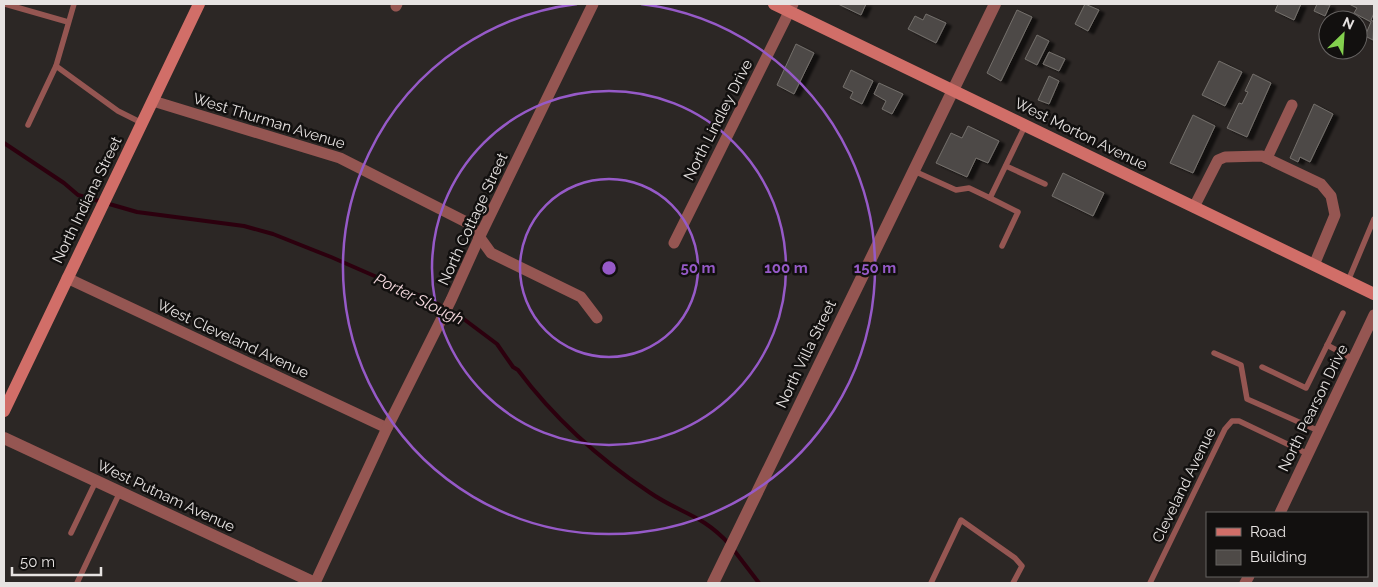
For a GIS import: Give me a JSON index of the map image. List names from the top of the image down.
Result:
{
  "streets": {
    "main road": ["West Morton Avenue", "North Indiana Street"],
    "street": [
      "North Lindley Drive",
      "West Thurman Avenue",
      "North Cottage Street",
      "West Cleveland Avenue",
      "North Villa Street",
      "North Pearson Drive",
      "West Putnam Avenue"
    ],
    "lane": ["Cleveland Avenue"]
  },
  "crossings": [
    ["North Lindley Drive", "West Morton Avenue"],
    ["West Thurman Avenue", "North Indiana Street"],
    ["West Thurman Avenue", "North Cottage Street"],
    ["West Morton Avenue", "North Villa Street"],
    ["North Indiana Street", "West Cleveland Avenue"],
    ["North Cottage Street", "West Cleveland Avenue"],
    ["North Cottage Street", "West Putnam Avenue"],
    ["North Pearson Drive", "Cleveland Avenue"]
  ],
  "water": ["Porter Slough"],
  "legend": ["Road", "Building"],
  "scale_bar": "50 m",
  "north": "top right",
  "rings": ["50 m", "100 m", "150 m"]
}
